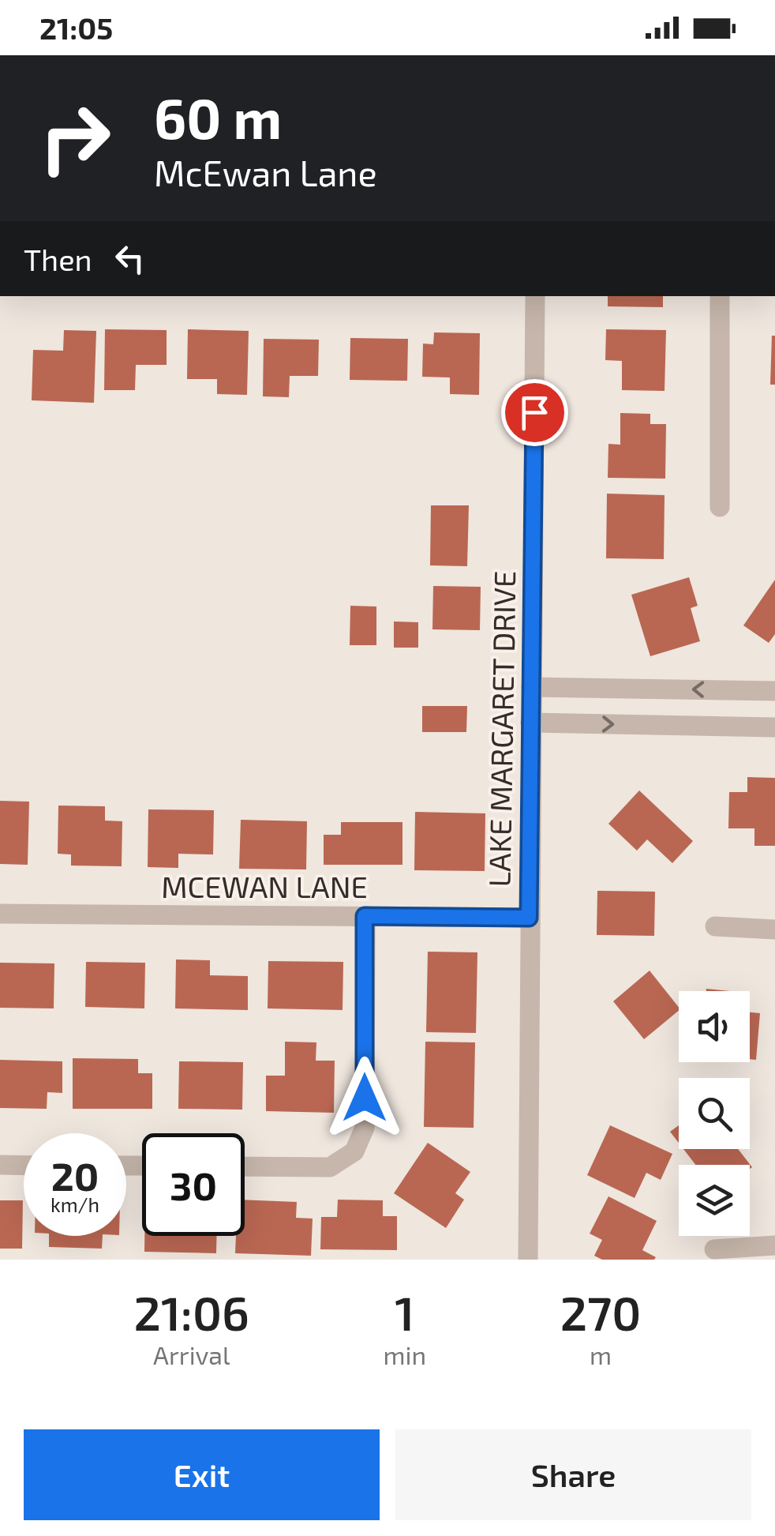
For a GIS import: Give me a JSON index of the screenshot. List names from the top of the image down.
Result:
{
  "streets": {
    "street": ["LAKE MARGARET DRIVE", "MCEWAN LANE"]
  },
  "crossings": [
    ["LAKE MARGARET DRIVE", "MCEWAN LANE"]
  ],
  "page": {
    "status": "21:05",
    "turn": ["60 m", "McEwan Lane"],
    "then": "Then",
    "speed": "20 km/h",
    "limit": "30",
    "eta": [
      "21:06",
      "Arrival",
      "1",
      "min",
      "270",
      "m"
    ],
    "buttons": ["Exit", "Share"]
  }
}
